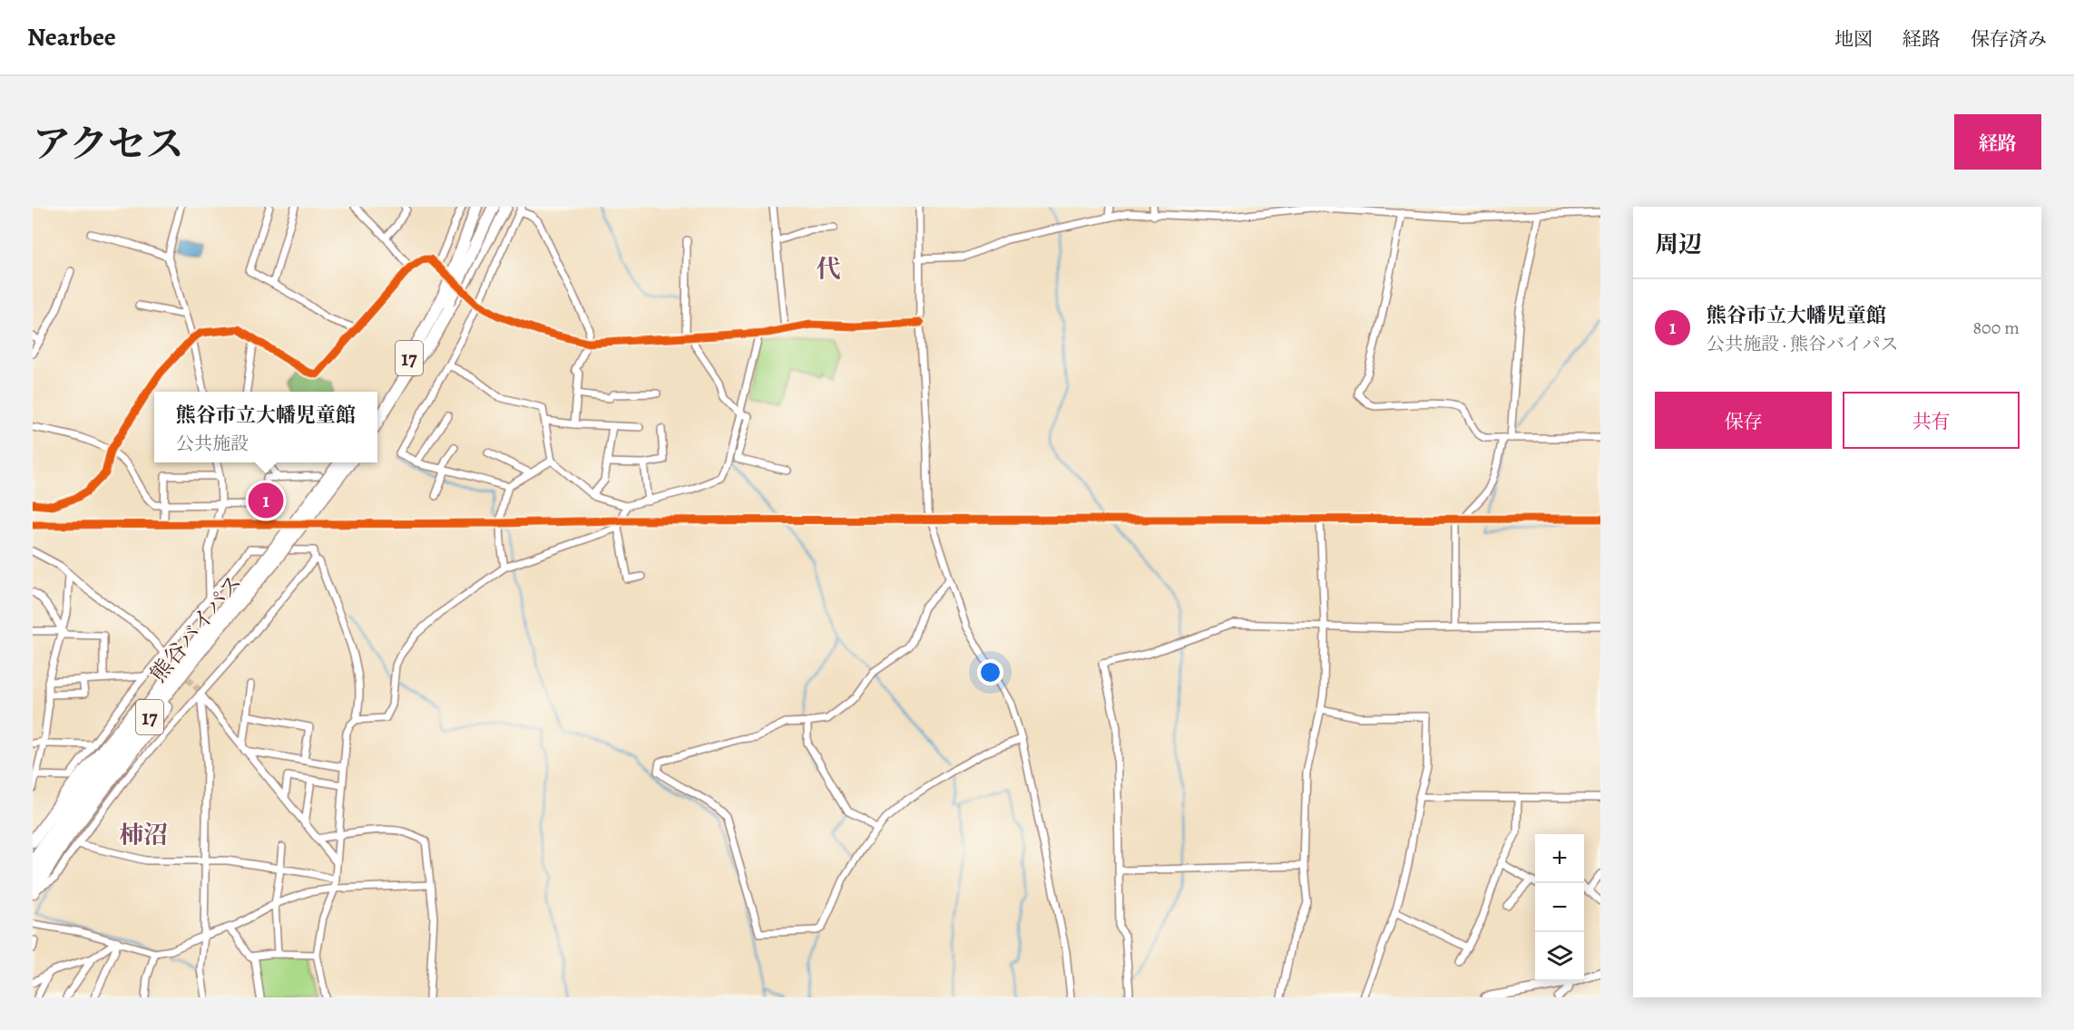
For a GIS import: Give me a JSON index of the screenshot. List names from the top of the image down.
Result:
{
  "streets": {
    "highway": ["17", "熊谷バイパス"]
  },
  "crossings": [
    ["17", "熊谷バイパス"]
  ],
  "districts": ["代", "柿沼"],
  "page": {
    "header": "Nearbee",
    "nav": ["地図", "経路", "保存済み"],
    "title": "アクセス",
    "buttons": [
      "経路",
      ["保存", "共有"]
    ],
    "heading": "周辺",
    "list": [
      {
        "mark": "1",
        "name": "熊谷市立大幡児童館",
        "note": "公共施設 · 熊谷バイパス",
        "value": "800 m"
      }
    ],
    "popup": ["熊谷市立大幡児童館", "公共施設"],
    "pins": "1",
    "map_buttons": ["+", "−"]
  }
}
